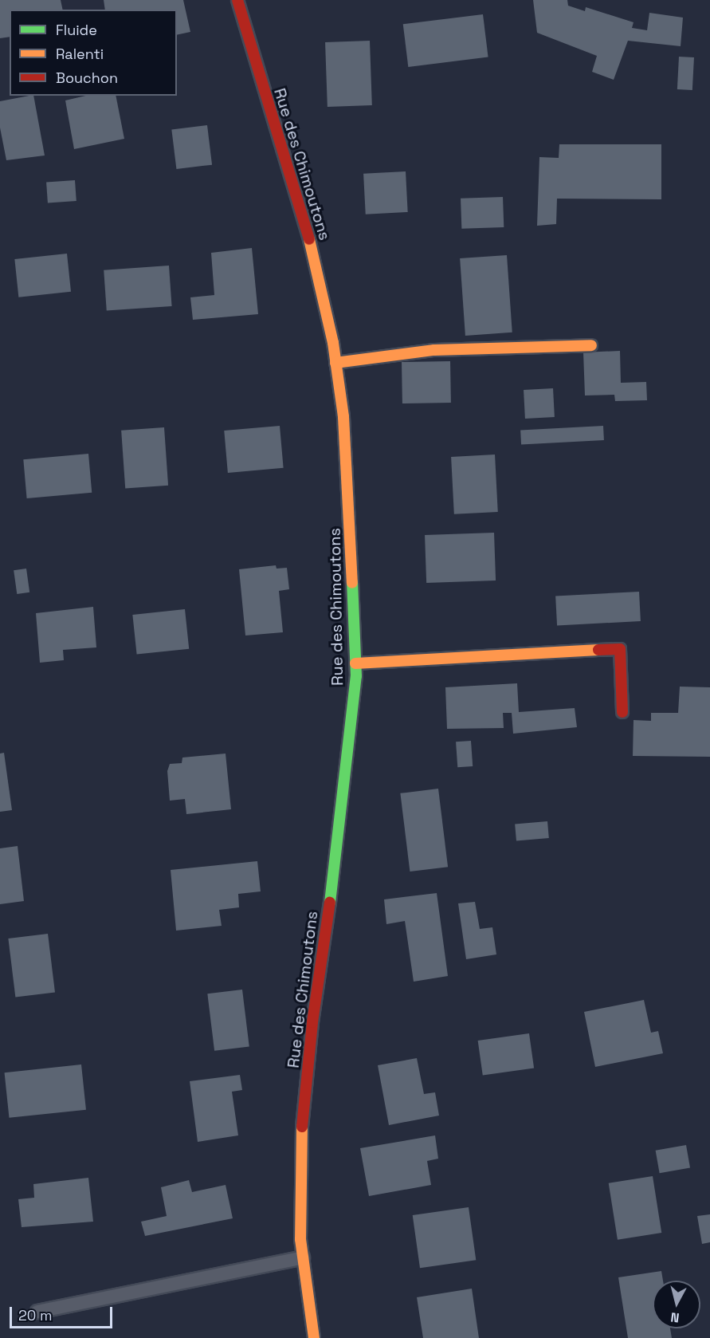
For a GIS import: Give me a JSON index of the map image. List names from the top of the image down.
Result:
{
  "streets": {
    "main road": ["Rue des Chimoutons"]
  },
  "legend": ["Fluide", "Ralenti", "Bouchon"],
  "scale_bar": "20 m",
  "north": "bottom"
}
